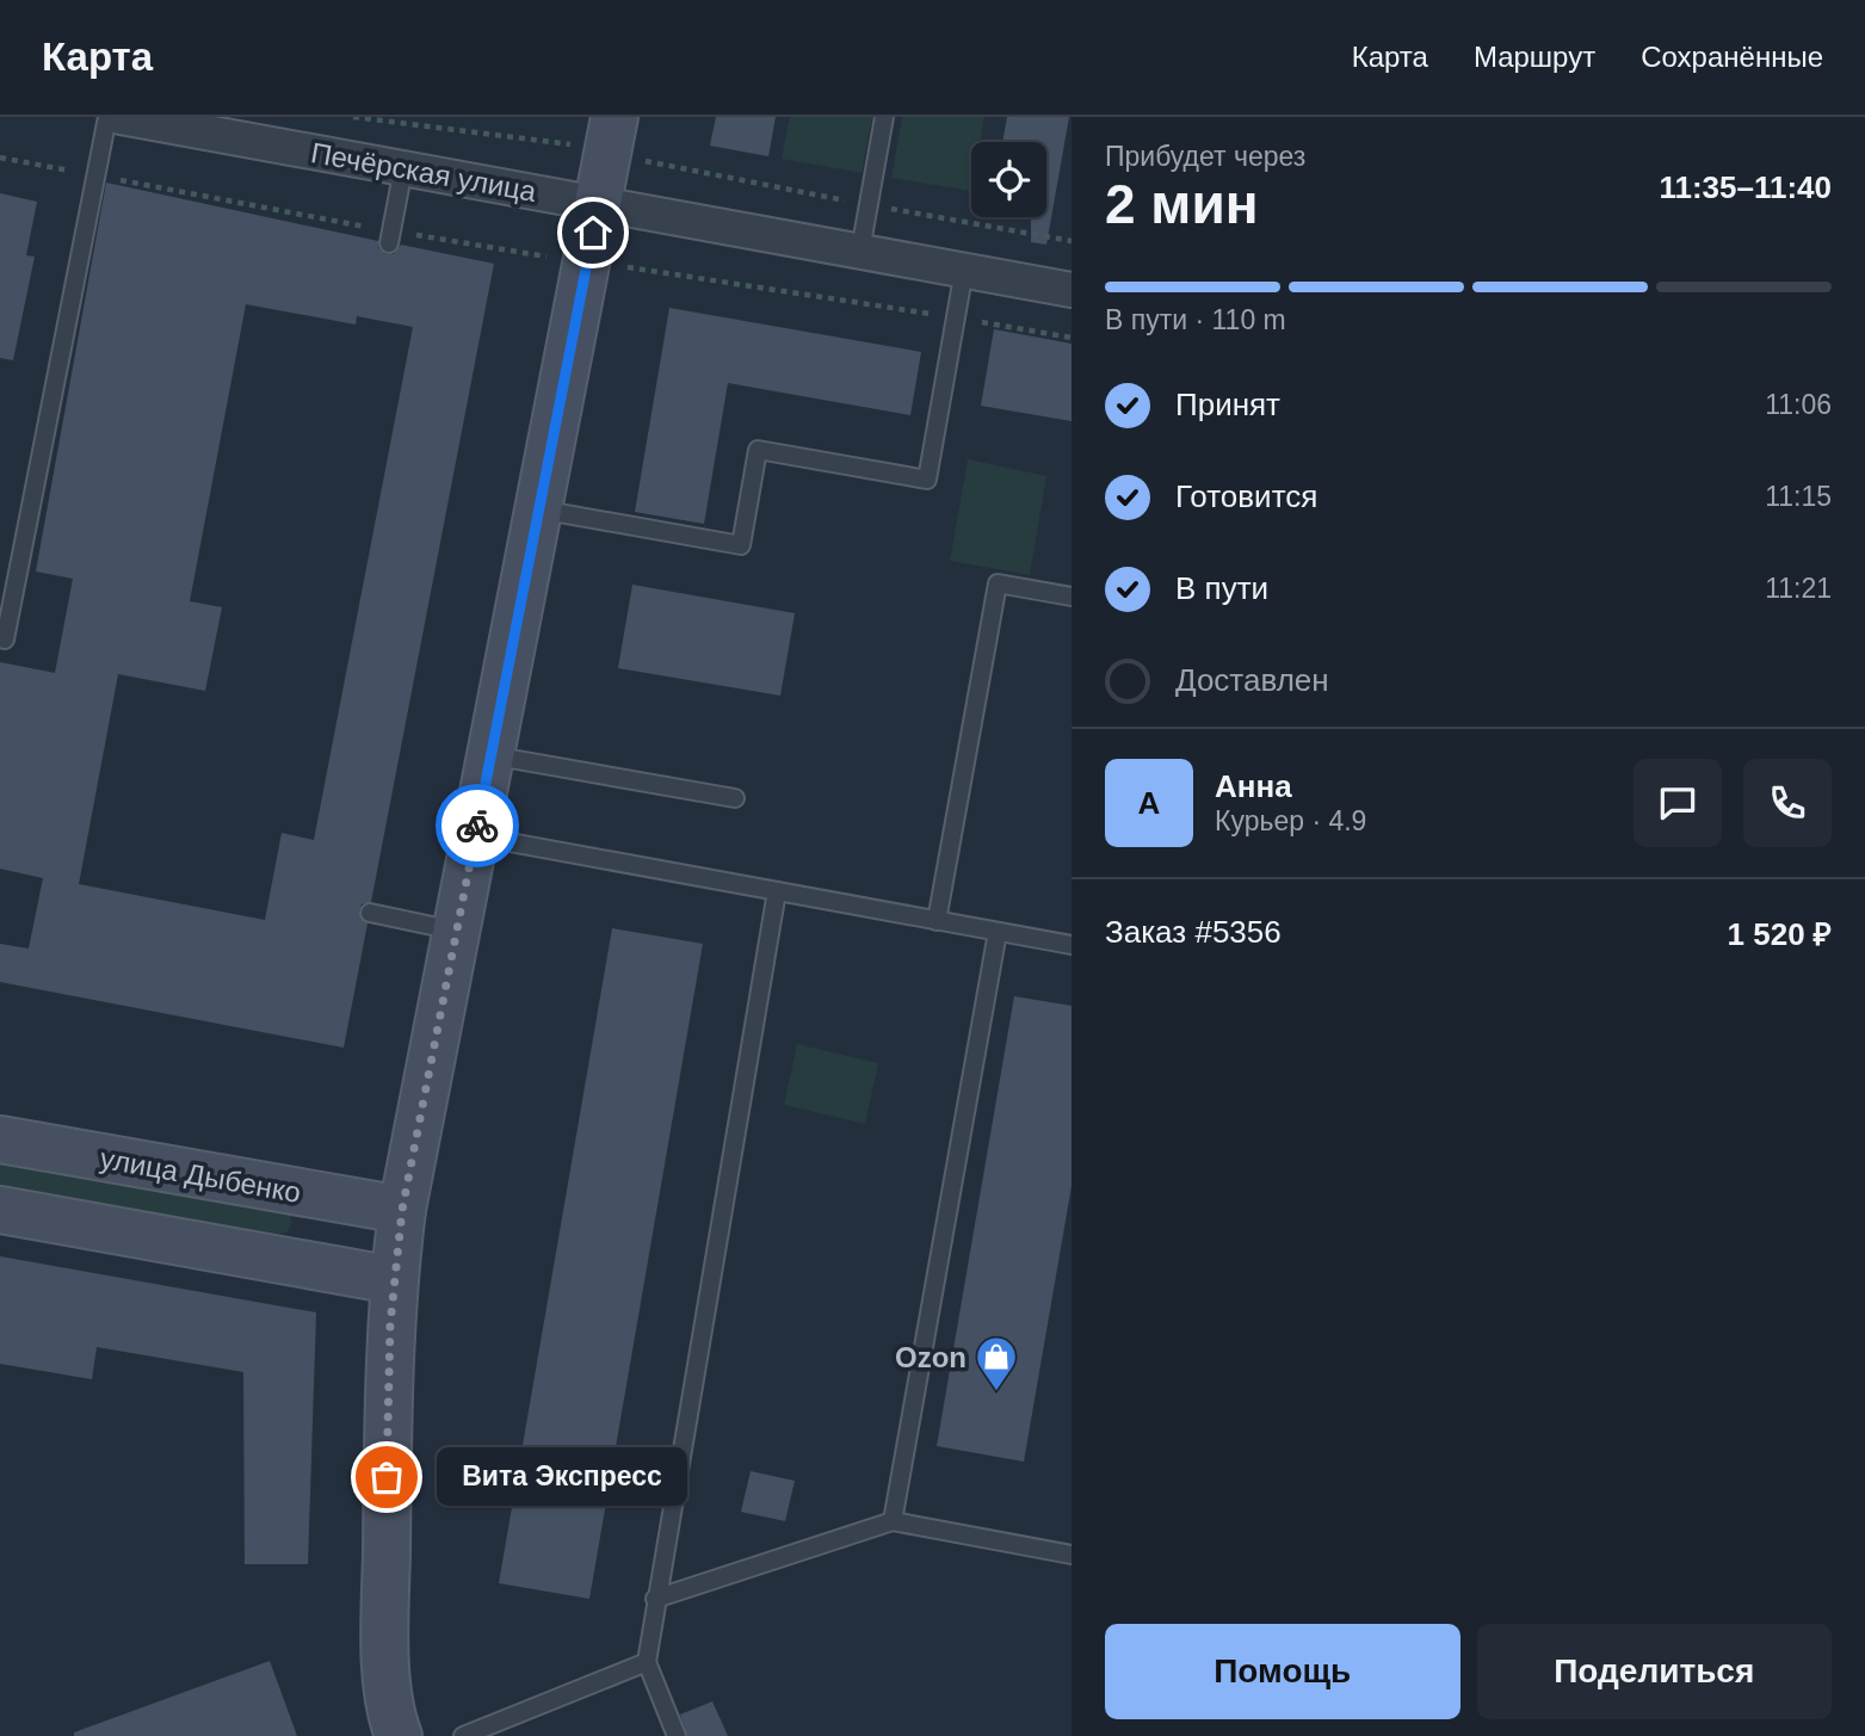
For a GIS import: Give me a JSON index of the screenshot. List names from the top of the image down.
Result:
{
  "streets": {
    "main road": ["улица Дыбенко"],
    "street": ["Печёрская улица"]
  },
  "places": {
    "shop": ["Ozon"],
    "other": ["Вита Экспресс"]
  },
  "page": {
    "header": "Карта",
    "nav": ["Карта", "Маршрут", "Сохранённые"],
    "heading": ["2 мин", "Прибудет через", "11:35–11:40"],
    "panel": [
      "Анна",
      "Курьер · 4.9",
      "Заказ #5356",
      "1 520 ₽"
    ],
    "bar": "В пути · 110 m",
    "list": [
      ["Принят", "11:06"],
      ["Готовится", "11:15"],
      ["В пути", "11:21"],
      "Доставлен"
    ],
    "round": "А",
    "bubble": "Вита Экспресс",
    "buttons": ["Помощь", "Поделиться"]
  }
}
